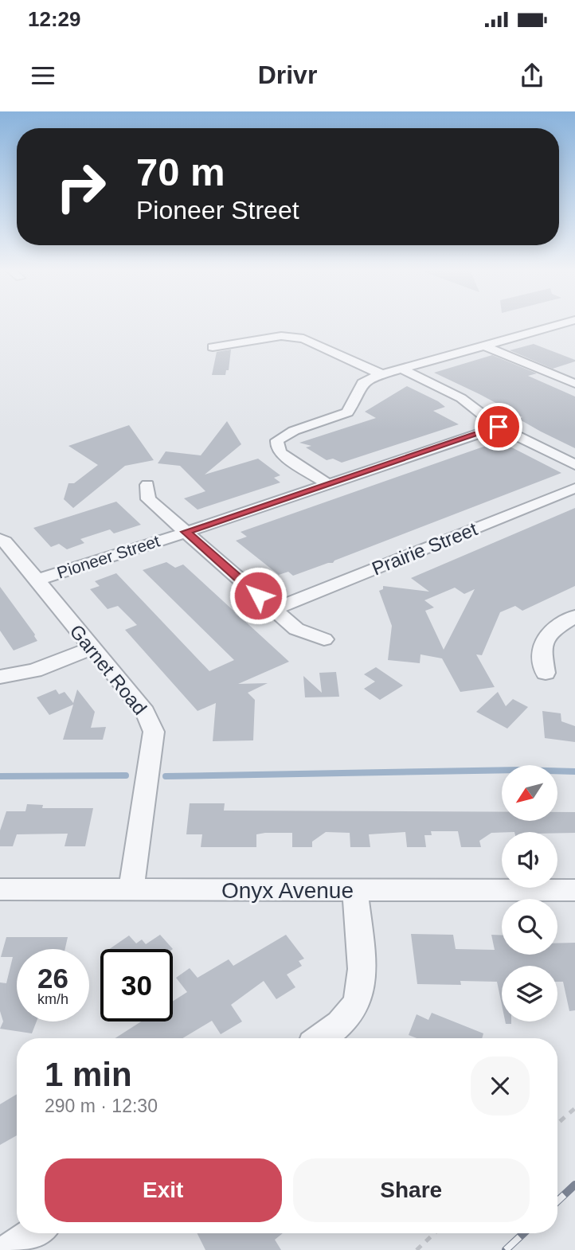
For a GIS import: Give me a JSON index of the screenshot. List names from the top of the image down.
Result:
{
  "streets": {
    "street": [
      "Prairie Street",
      "Pioneer Street",
      "Garnet Road",
      "Onyx Avenue"
    ]
  },
  "crossings": [
    ["Pioneer Street", "Garnet Road"],
    ["Garnet Road", "Onyx Avenue"]
  ],
  "north": "bottom left",
  "page": {
    "status": "12:29",
    "header": "Drivr",
    "turn": ["70 m", "Pioneer Street"],
    "speed": "26 km/h",
    "limit": "30",
    "heading": ["1 min", "290 m · 12:30"],
    "buttons": ["Exit", "Share"]
  }
}
